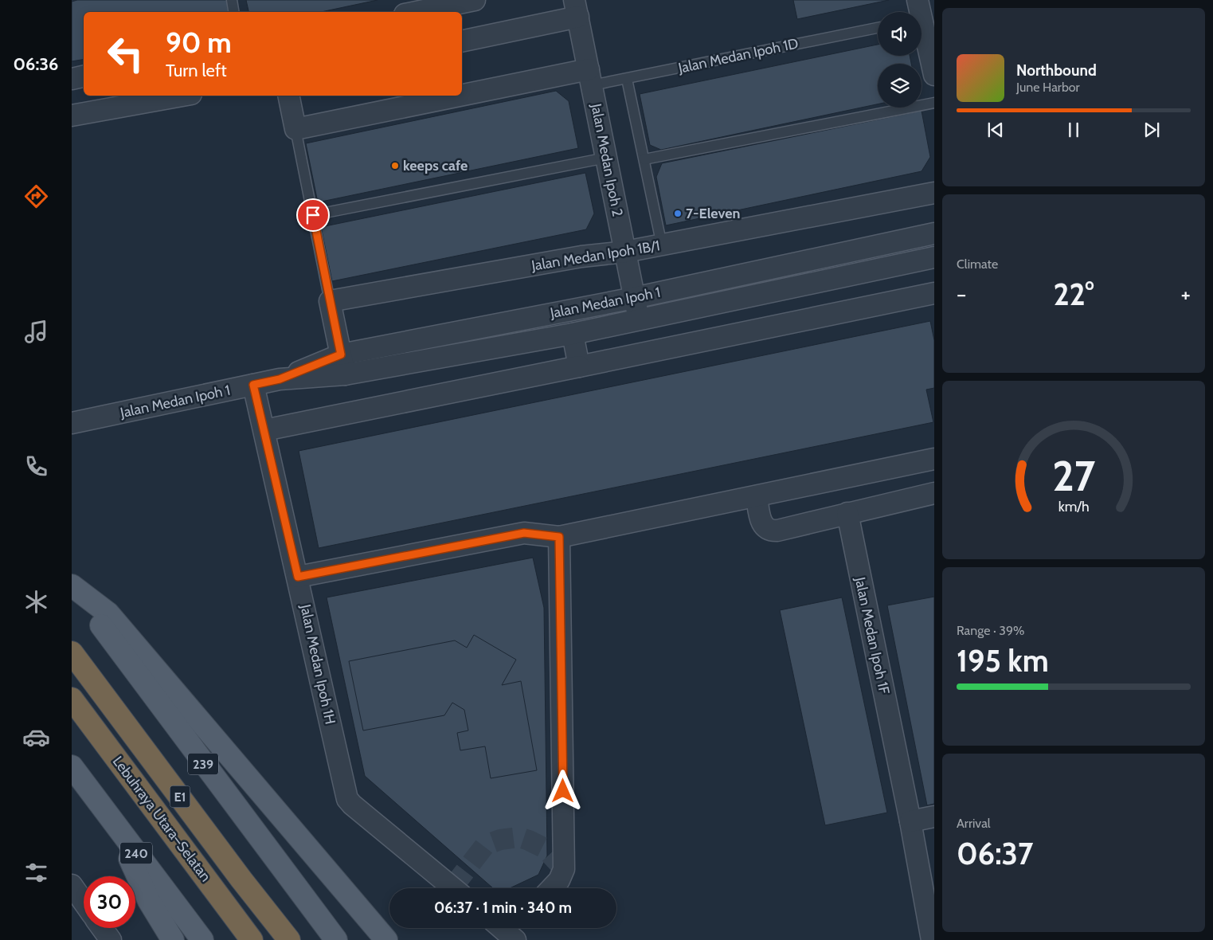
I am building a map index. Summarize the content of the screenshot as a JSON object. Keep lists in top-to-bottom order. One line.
{"streets":{"highway":["E1","Lebuhraya Utara–Selatan"],"main road":["239","240"],"street":["Jalan Medan Ipoh 2","Jalan Medan Ipoh 1B/1","Jalan Medan Ipoh 1","Jalan Medan Ipoh 1F","Jalan Medan Ipoh 1H"],"lane":["Jalan Medan Ipoh 1D"]},"crossings":[["Jalan Medan Ipoh 1D","Jalan Medan Ipoh 2"],["Jalan Medan Ipoh 2","Jalan Medan Ipoh 1B/1"],["Jalan Medan Ipoh 2","Jalan Medan Ipoh 1"],["Jalan Medan Ipoh 1","Jalan Medan Ipoh 1H"]],"places":["keeps cafe","7-Eleven"],"page":{"tabs":"06:36","turn":["90 m","Turn left"],"song":["Northbound","June Harbor"],"tile":["Climate",["Range · 39%","195 km"],["Arrival","06:37"]],"heat":["−","22°","+"],"limit":"30","trip":"06:37 · 1 min · 340 m","gauge":["27","km/h"]}}
